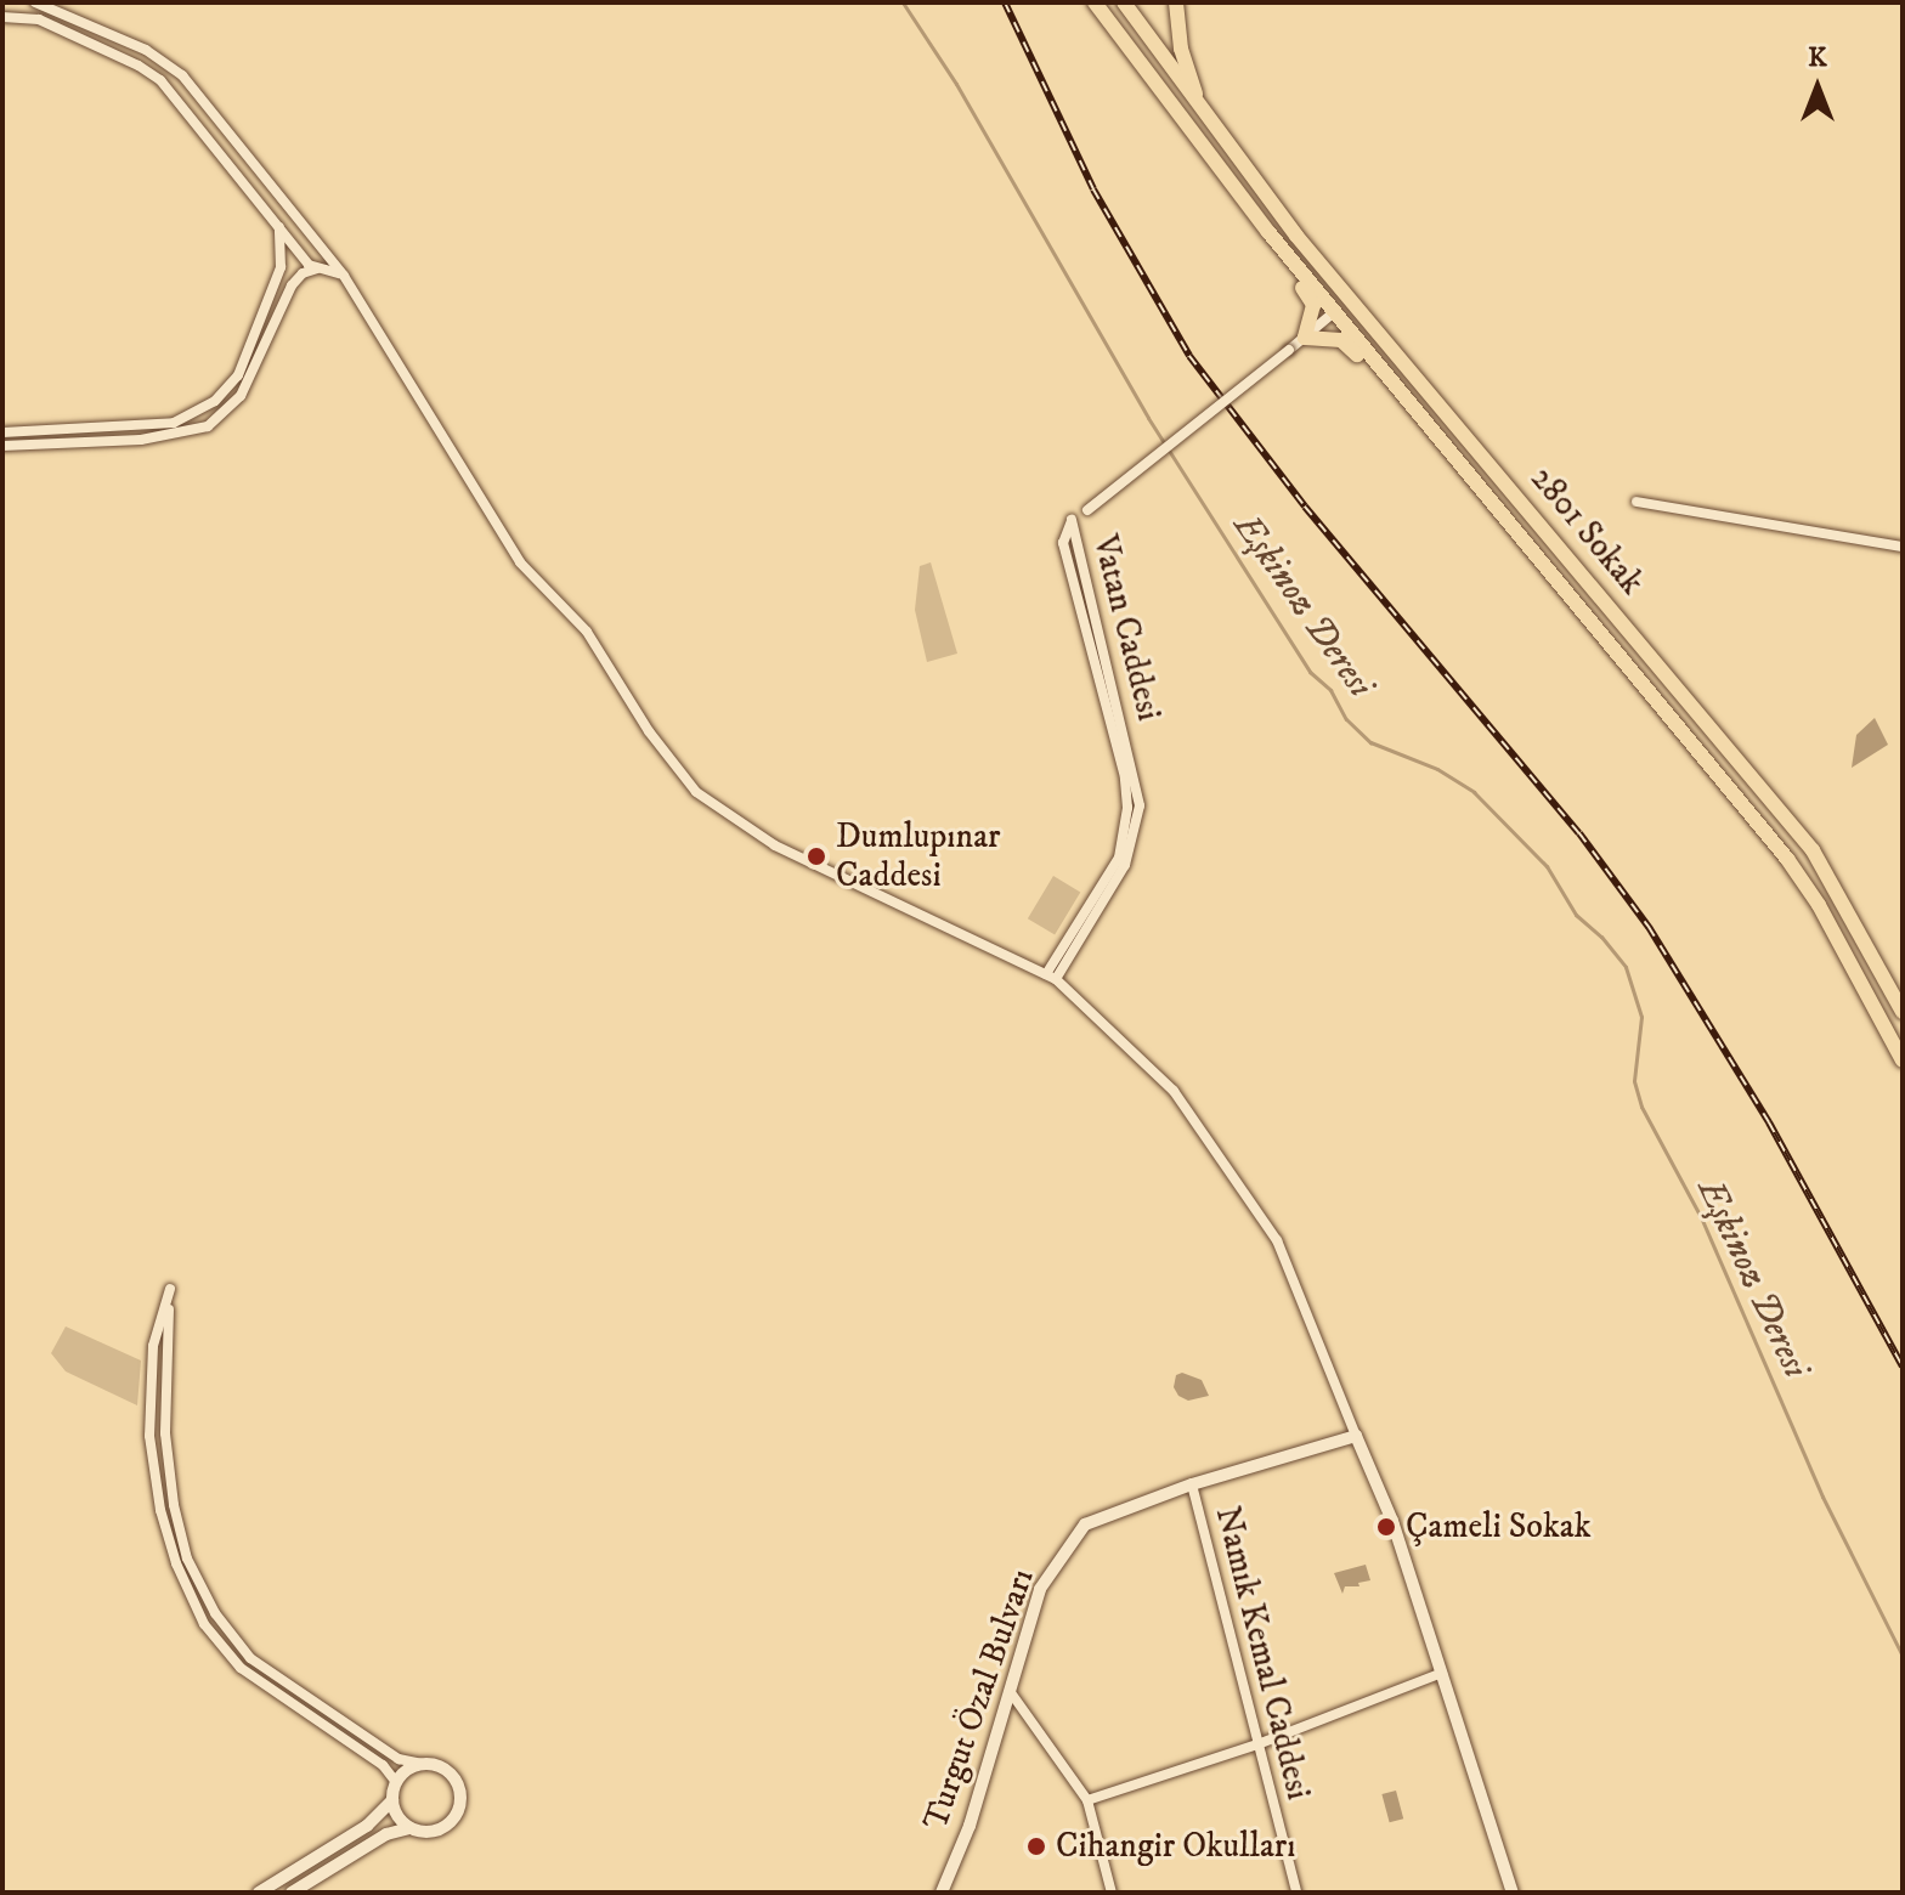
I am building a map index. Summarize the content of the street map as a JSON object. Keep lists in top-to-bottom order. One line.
{"streets":{"main road":["2801 Sokak"],"street":["Vatan Caddesi","Namık Kemal Caddesi","Turgut Özal Bulvarı"]},"crossings":[["Namık Kemal Caddesi","Turgut Özal Bulvarı"]],"water":["Eşkinoz Deresi"],"places":["Dumlupınar Caddesi","Çameli Sokak","Cihangir Okulları"],"north":"top"}
